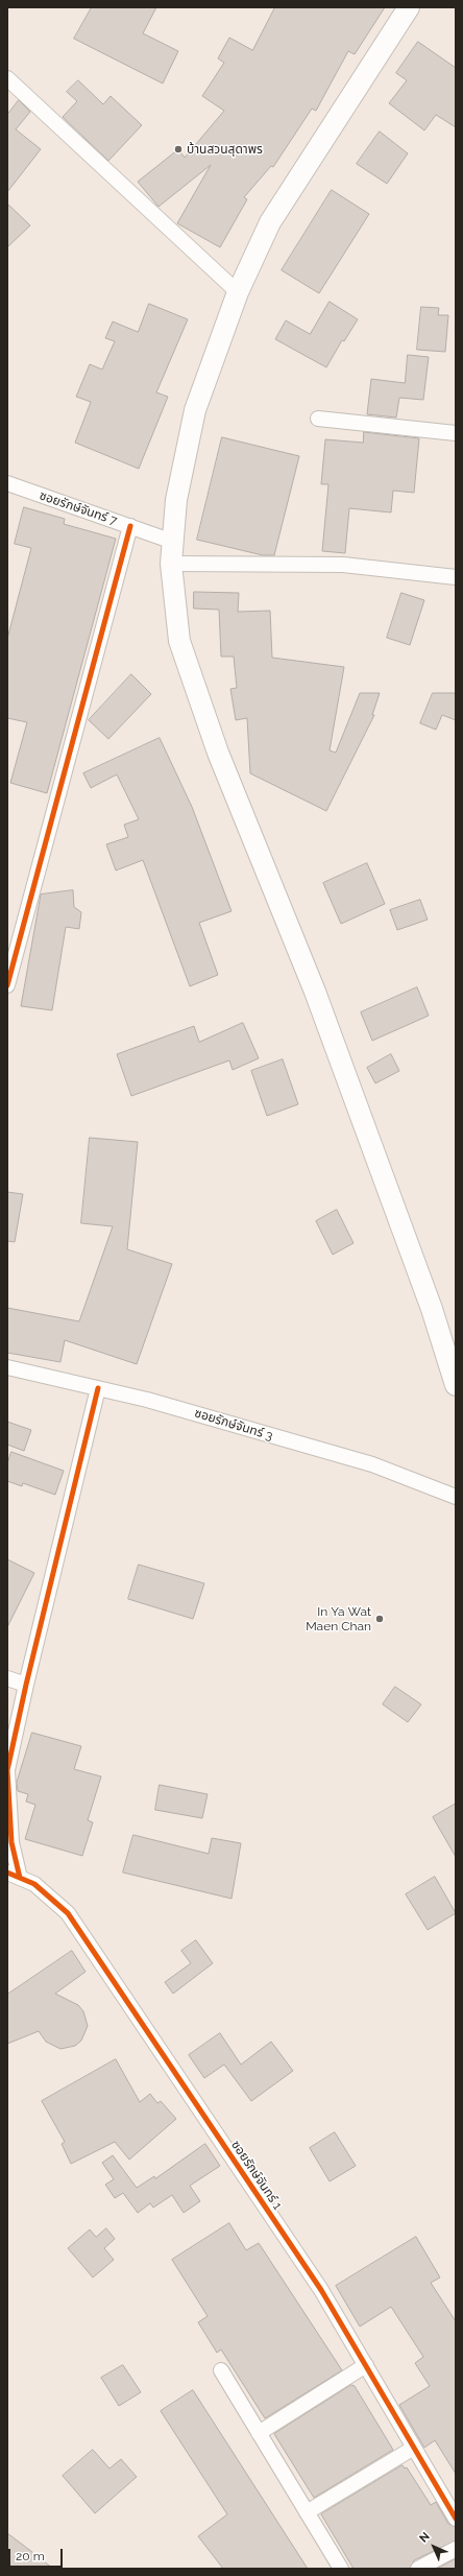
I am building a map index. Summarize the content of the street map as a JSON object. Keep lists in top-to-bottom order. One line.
{"streets":{"street":["ซอยรักษ์จันทร์ 7","ซอยรักษ์จันทร์ 3","ซอยรักษ์จันทร์ 1"]},"places":["บ้านสวนสุดาพร","In Ya Wat Maen Chan"],"scale_bar":"20 m","north":"top left"}
